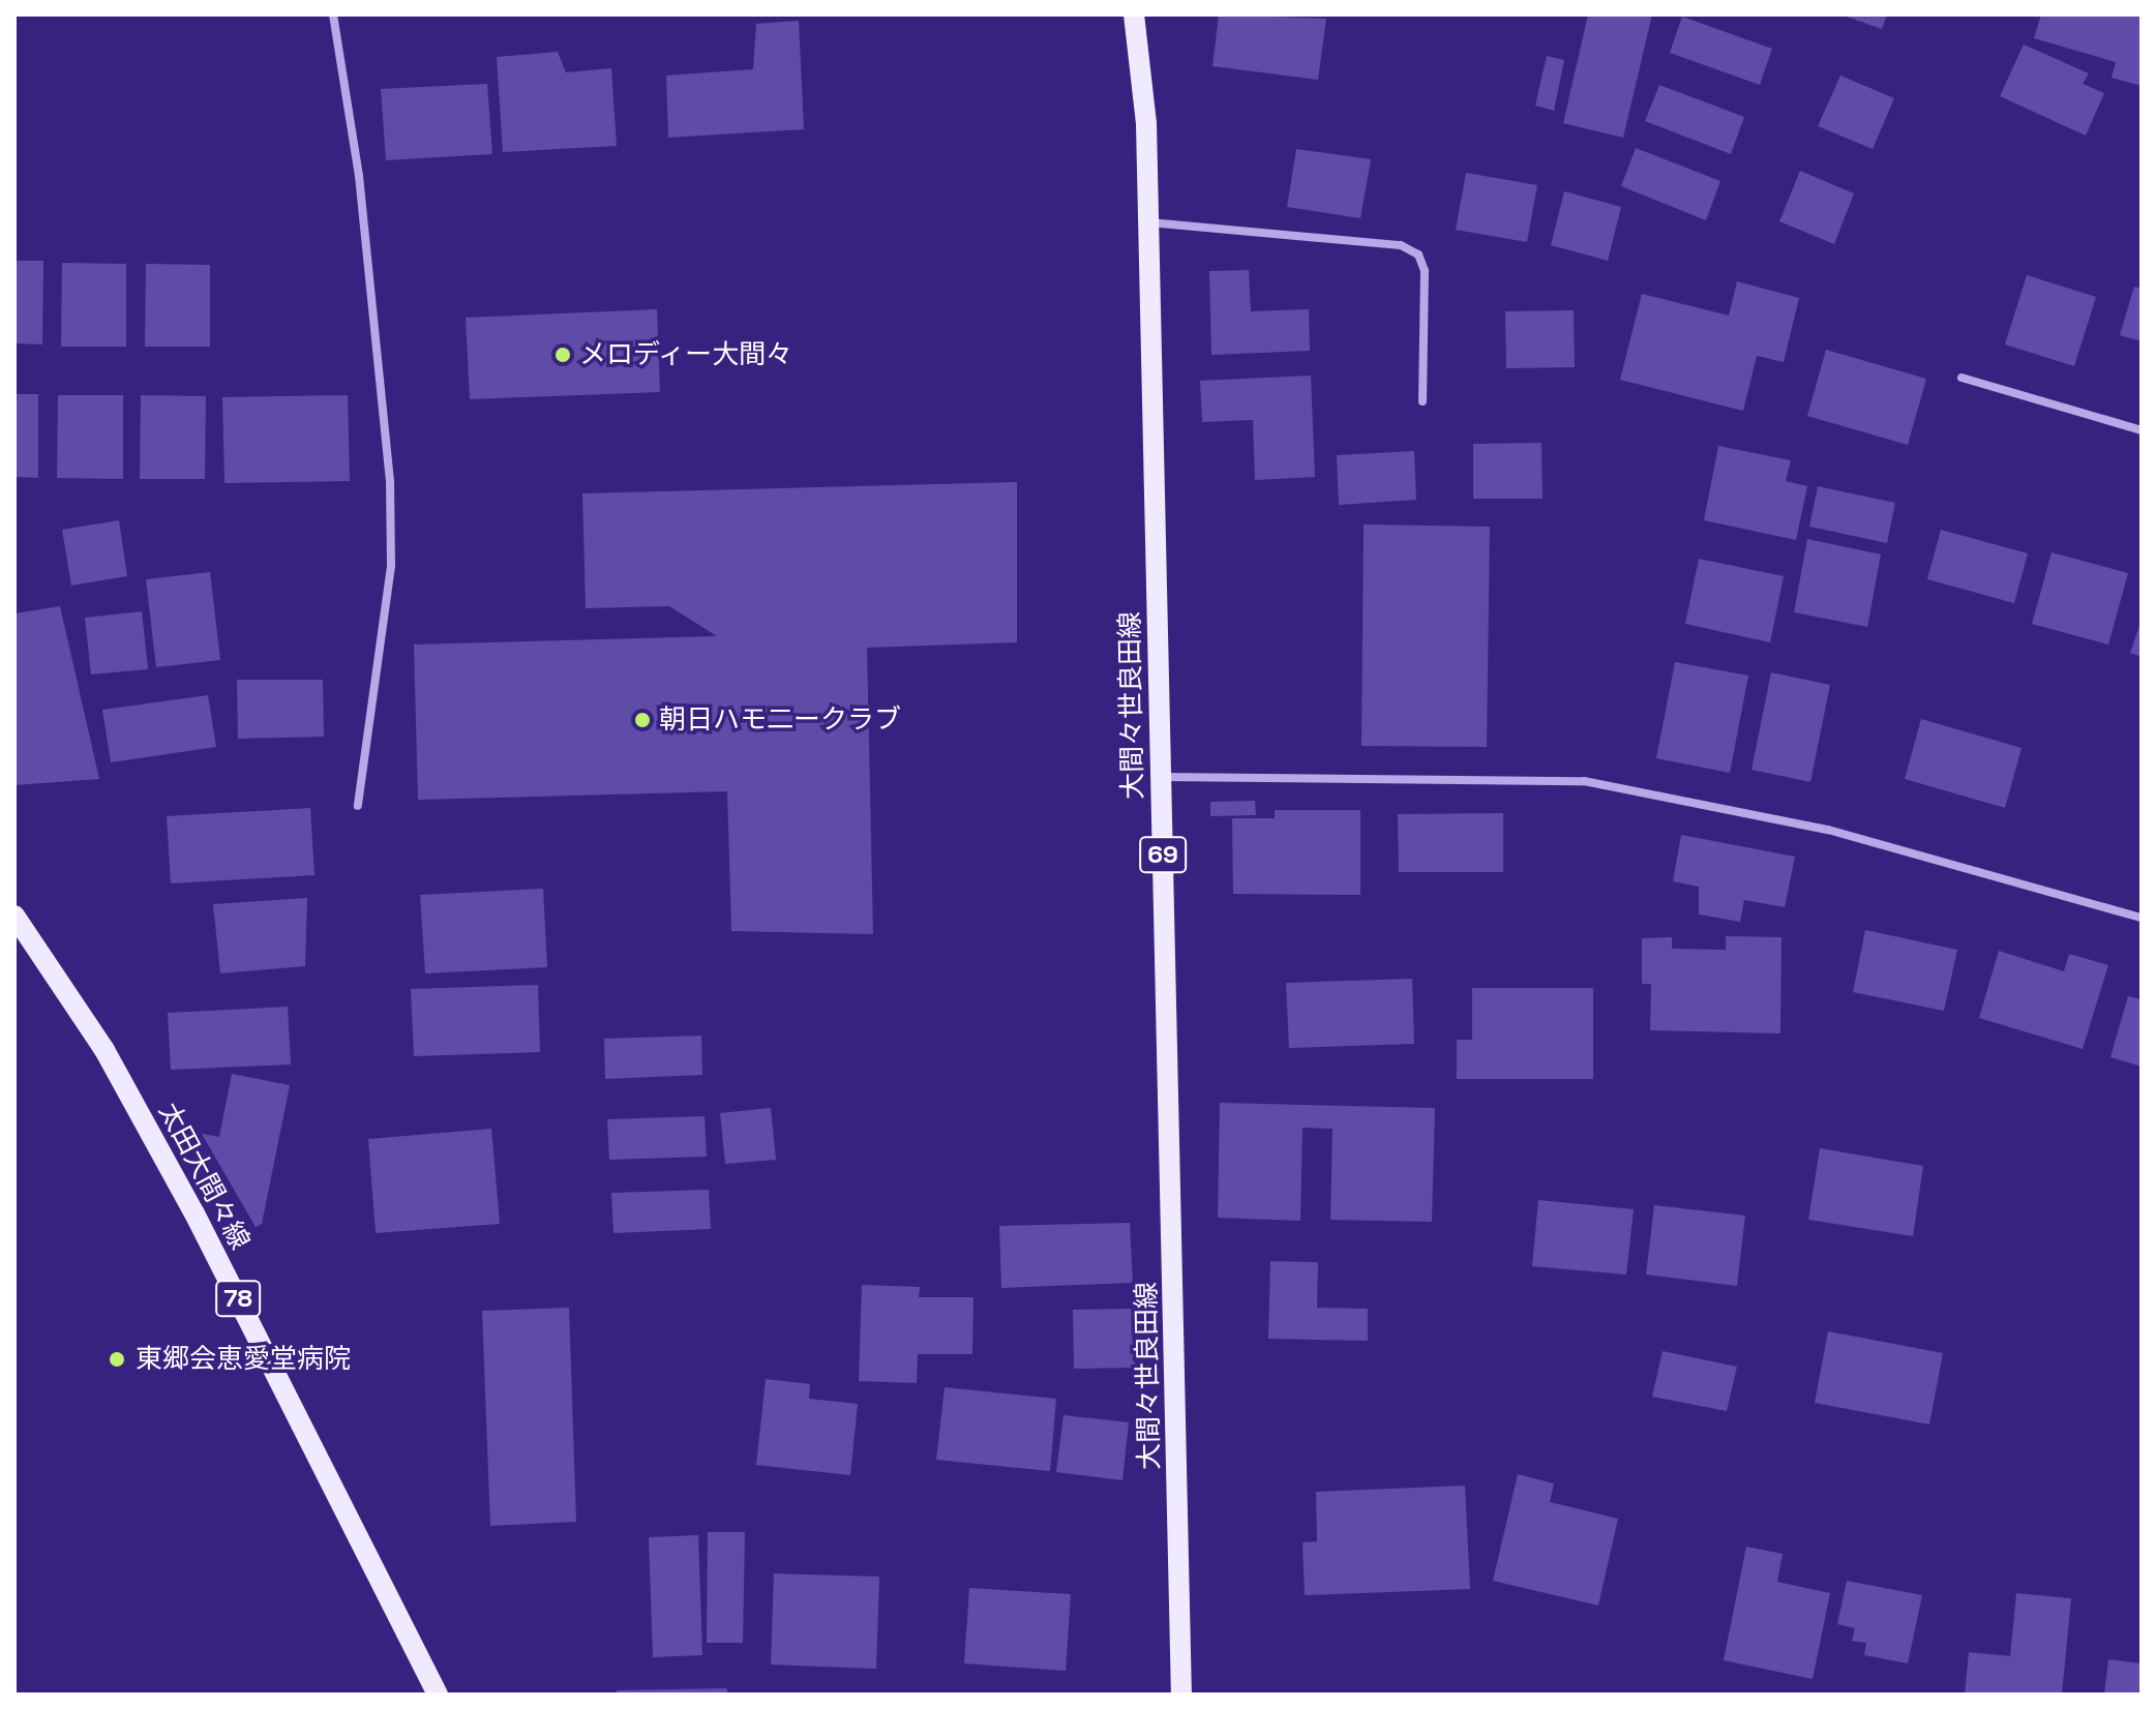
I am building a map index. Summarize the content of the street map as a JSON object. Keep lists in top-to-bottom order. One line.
{"streets":{"main road":["大間々世良田線","69","太田大間々線","78"]},"places":["メロディー大間々","朝日ハモ二ークラブ","東郷会恵愛堂病院"]}
